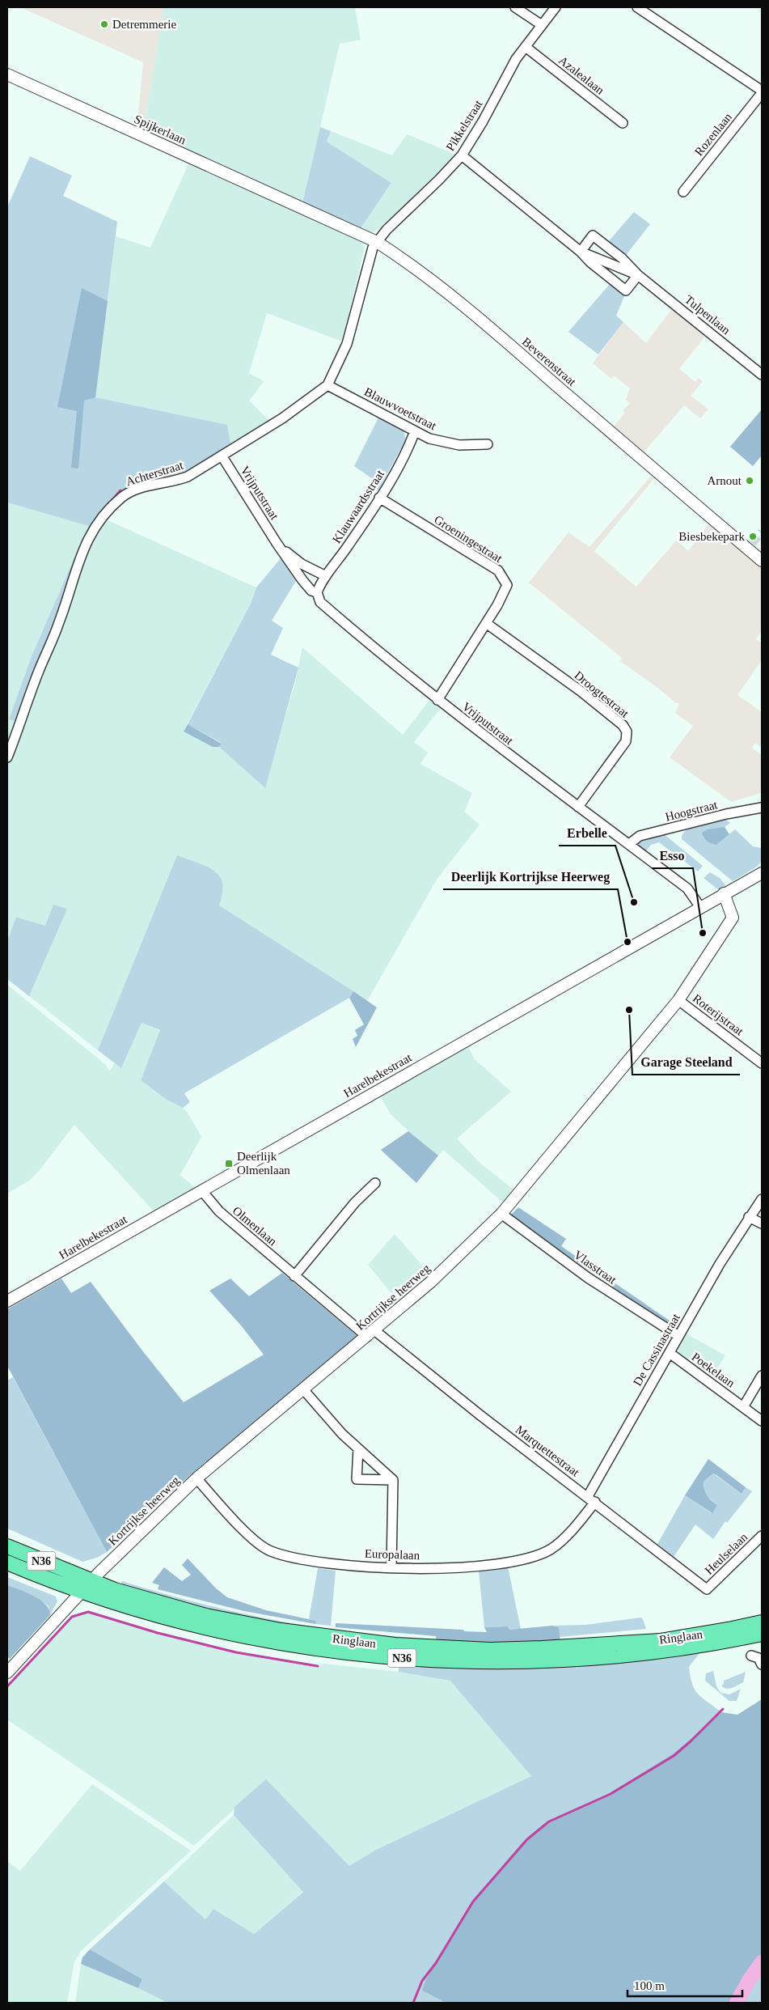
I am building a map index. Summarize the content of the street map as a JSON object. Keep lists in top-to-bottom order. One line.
{"streets":{"main road":["N36","Ringlaan"],"street":["Azalealaan","Pikkelstraat","Spijkerlaan","Rozenlaan","Tulpenlaan","Beverenstraat","Blauwvoetstraat","Achterstraat","Vrijputstraat","Klauwaardsstraat","Groeningestraat","Droogtestraat","Hoogstraat","Roterijstraat","Harelbekestraat","Olmenlaan","Vlasstraat","Kortrijkse heerweg","De Cassinastraat","Poekelaan","Marquettestraat","Heulselaan","Europalaan"]},"crossings":[["Azalealaan","Pikkelstraat"],["Pikkelstraat","Tulpenlaan"],["Pikkelstraat","Beverenstraat"],["Pikkelstraat","Achterstraat"],["Spijkerlaan","Beverenstraat"],["Beverenstraat","Achterstraat"],["Blauwvoetstraat","Achterstraat"],["Blauwvoetstraat","Klauwaardsstraat"],["Achterstraat","Vrijputstraat"],["Vrijputstraat","Klauwaardsstraat"],["Vrijputstraat","Groeningestraat"],["Vrijputstraat","Droogtestraat"],["Vrijputstraat","Hoogstraat"],["Vrijputstraat","Harelbekestraat"],["Klauwaardsstraat","Groeningestraat"],["Groeningestraat","Droogtestraat"],["Roterijstraat","Kortrijkse heerweg"],["Harelbekestraat","Olmenlaan"],["Harelbekestraat","Kortrijkse heerweg"],["Olmenlaan","Kortrijkse heerweg"],["Olmenlaan","Marquettestraat"],["Vlasstraat","Kortrijkse heerweg"],["Vlasstraat","De Cassinastraat"],["Kortrijkse heerweg","Marquettestraat"],["Kortrijkse heerweg","Europalaan"],["Kortrijkse heerweg","Ringlaan"],["De Cassinastraat","Poekelaan"],["De Cassinastraat","Marquettestraat"],["De Cassinastraat","Europalaan"],["Marquettestraat","Heulselaan"],["Marquettestraat","Europalaan"]],"places":{"other":["Detremmerie","Arnout","Biesbekepark","Erbelle","Esso","Deerlijk Kortrijkse Heerweg","Garage Steeland"],"transit":["Deerlijk Olmenlaan"]},"scale_bar":"100 m"}
